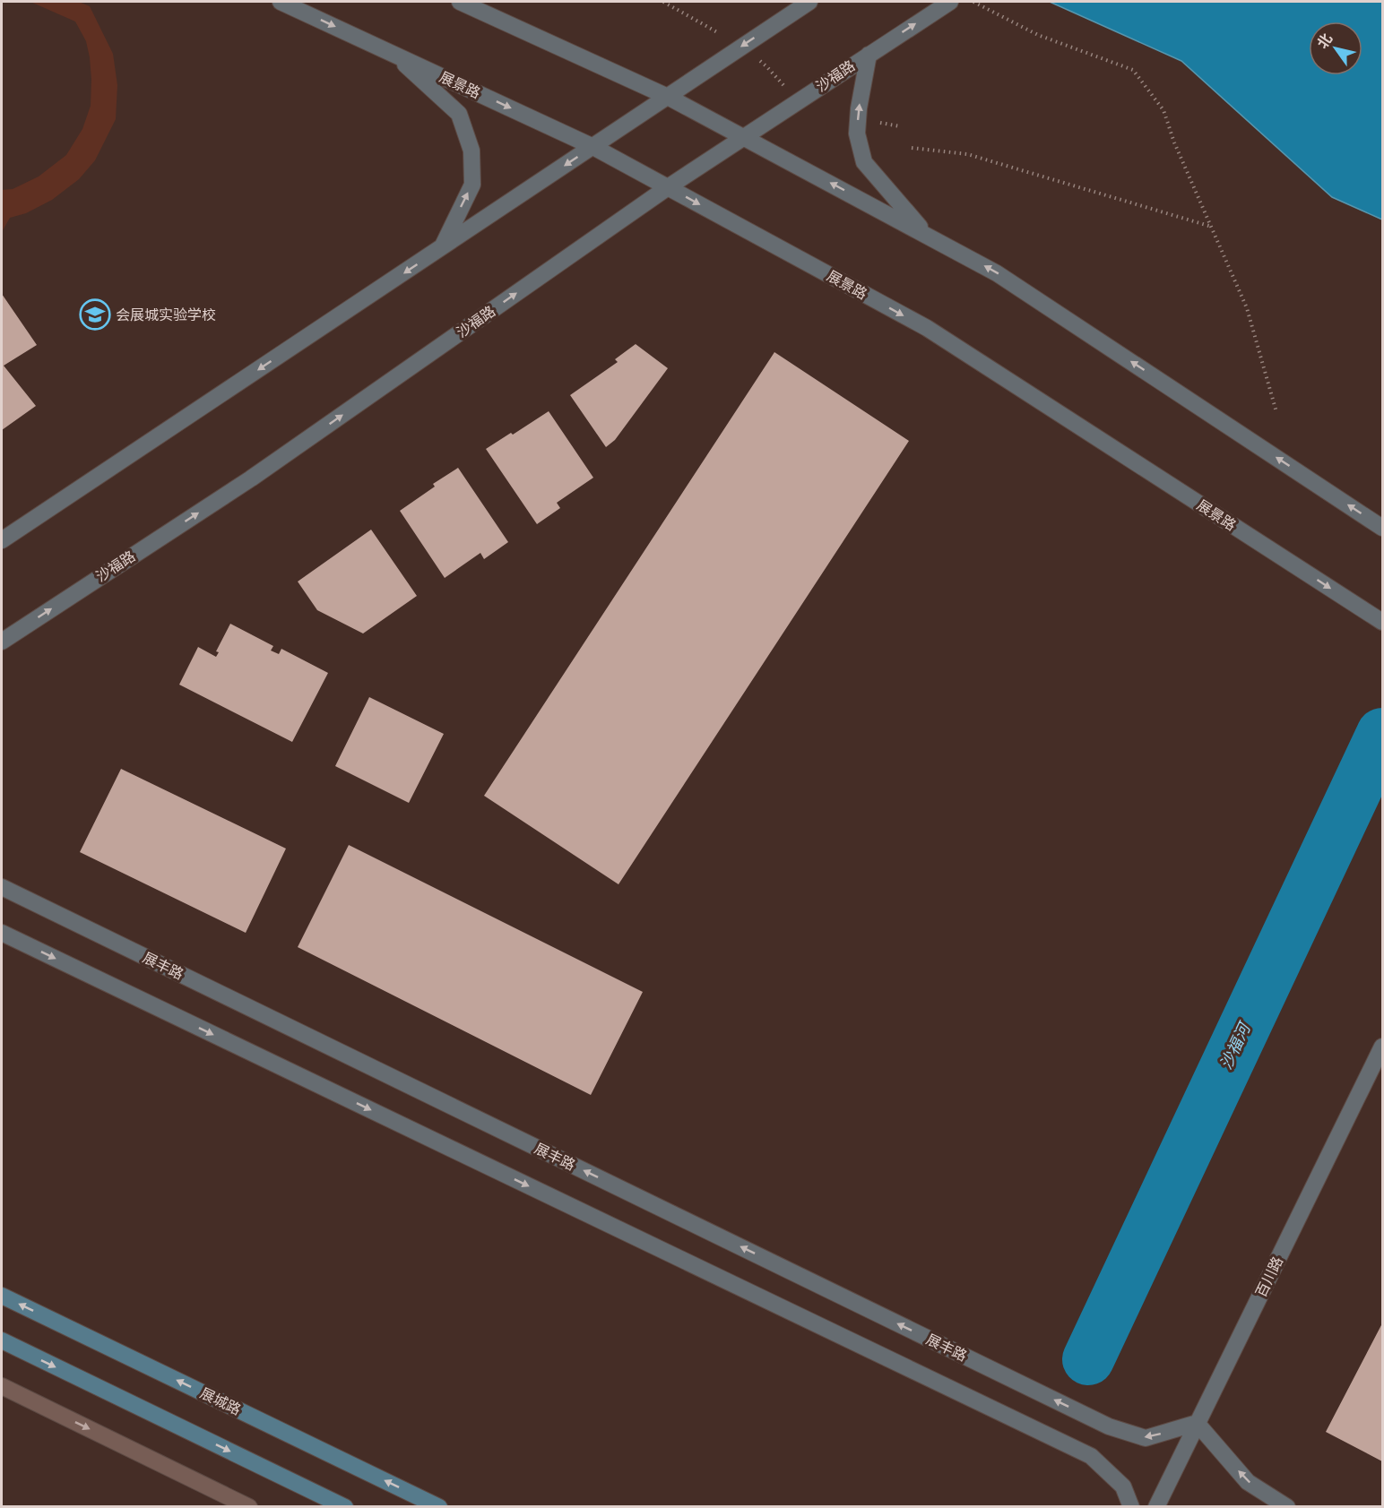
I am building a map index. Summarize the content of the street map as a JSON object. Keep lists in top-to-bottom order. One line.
{"streets":{"main road":["展城路"],"street":["沙福路","展景路","展丰路","百川路"]},"crossings":[["沙福路","展景路"],["展丰路","百川路"]],"water":["沙福河"],"places":{"school or university":["会展城实验学校"]},"north":"top left"}
